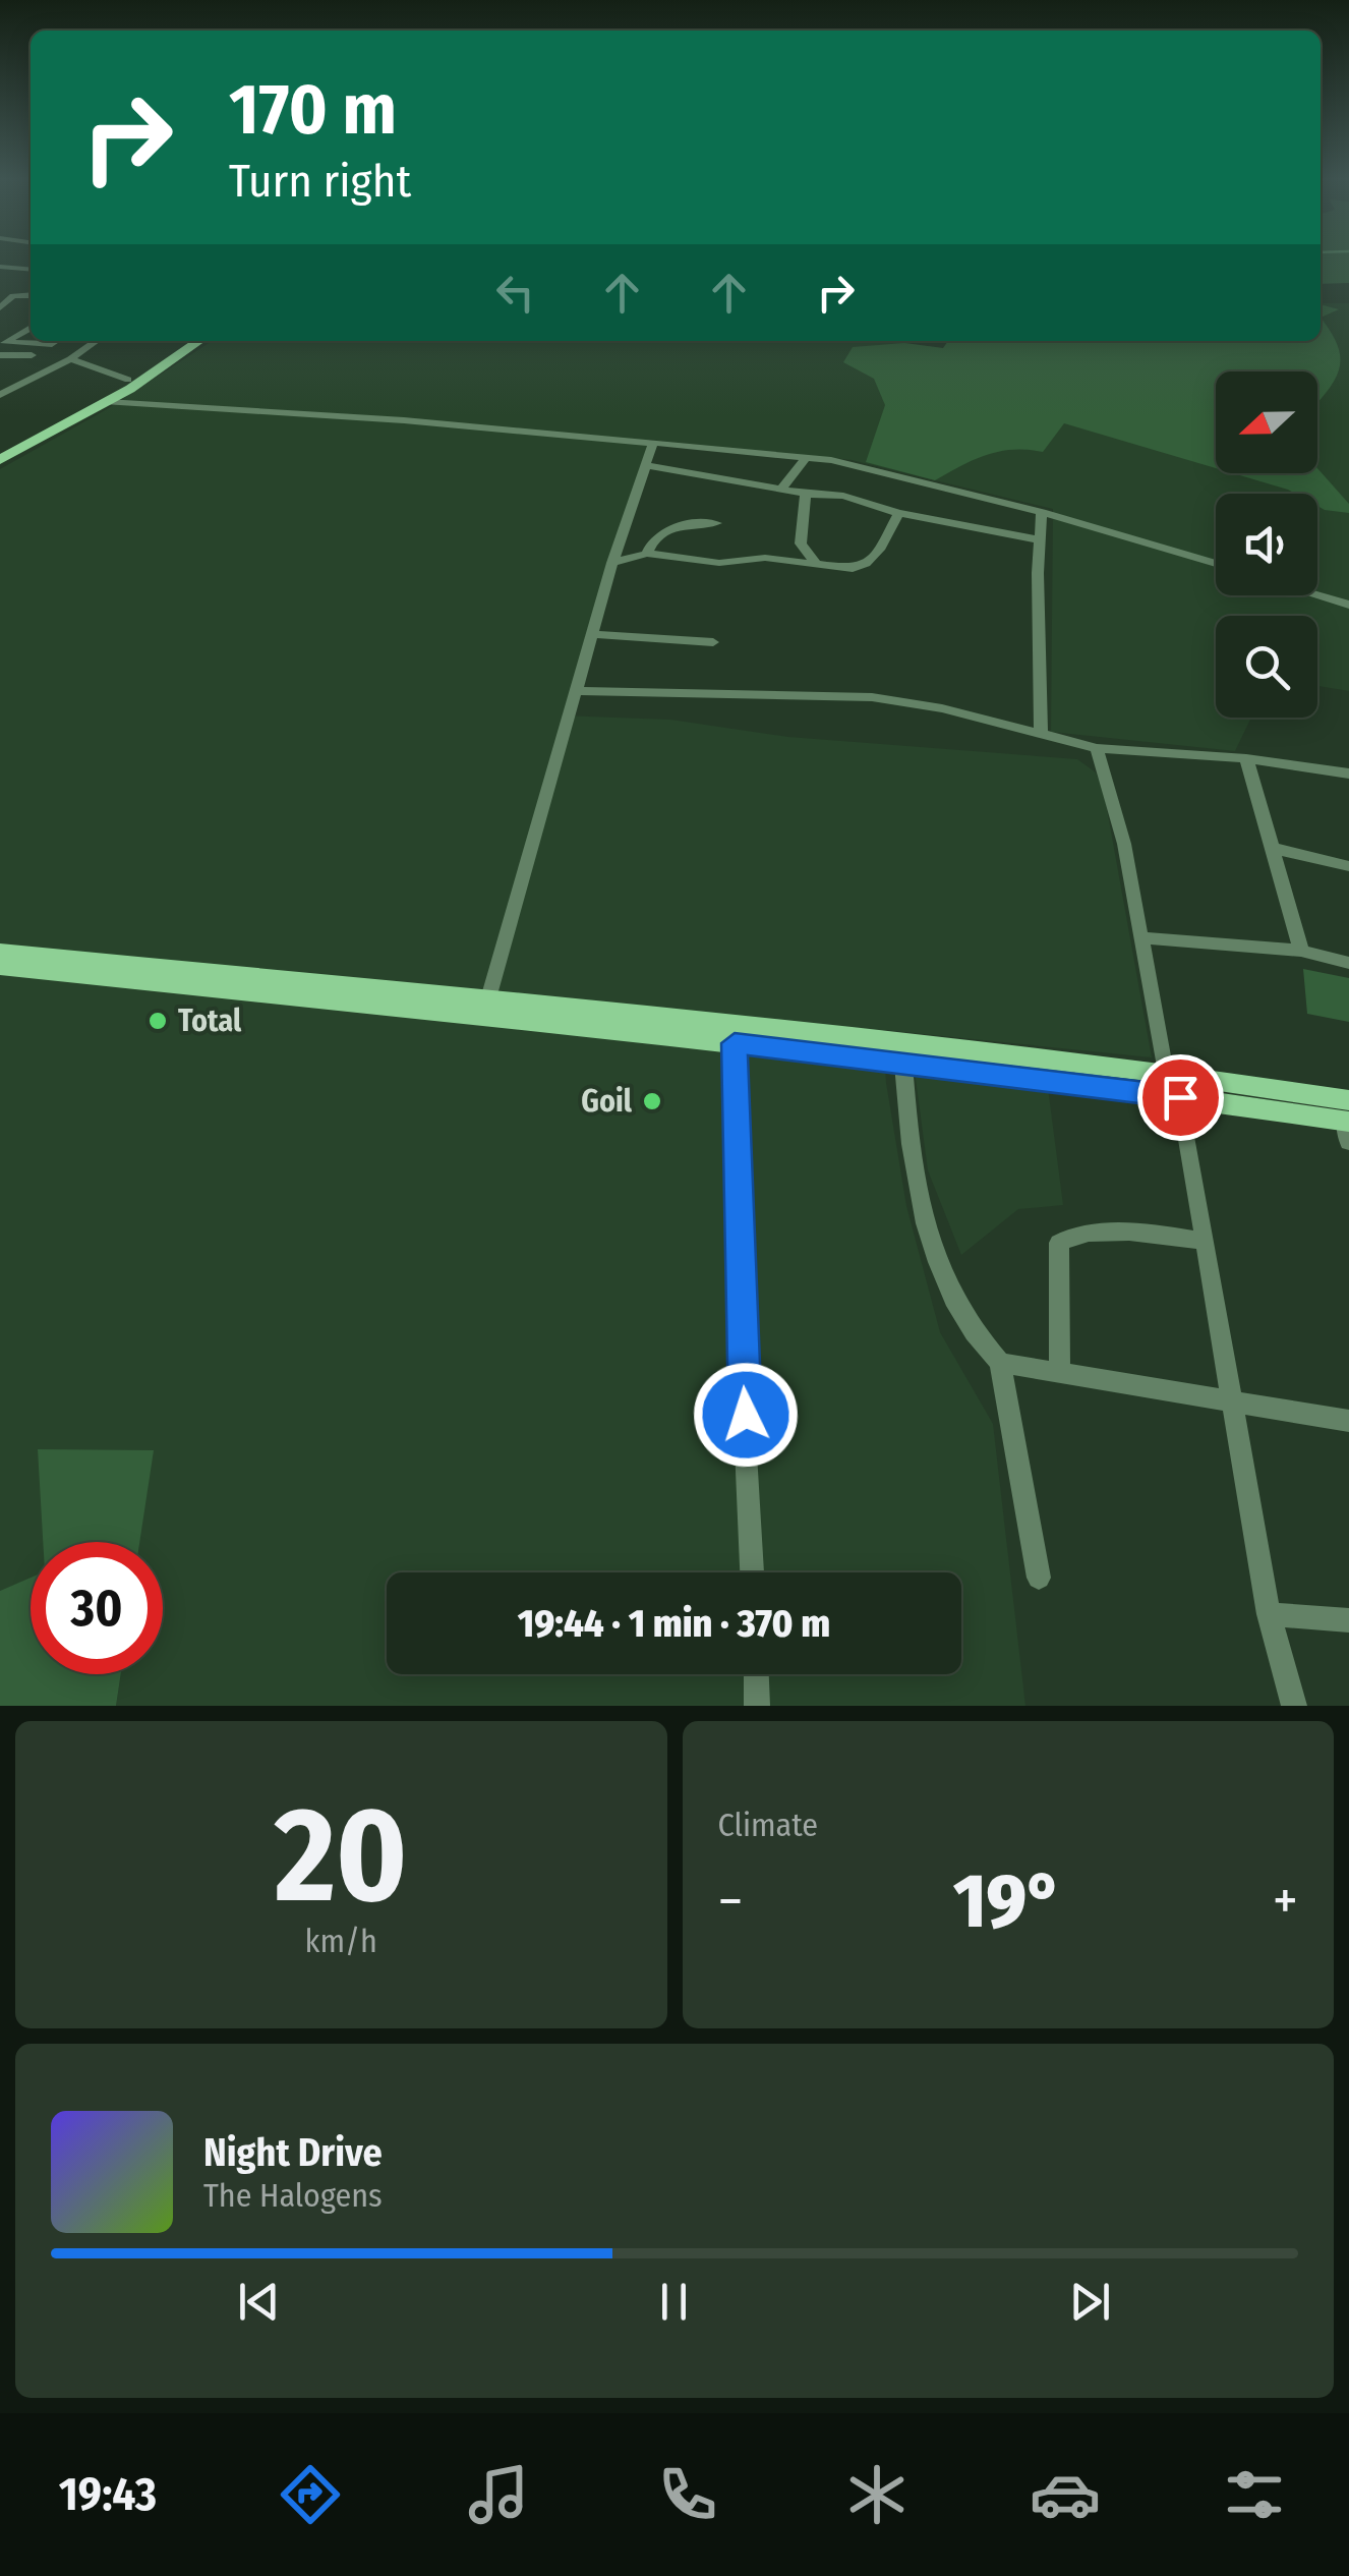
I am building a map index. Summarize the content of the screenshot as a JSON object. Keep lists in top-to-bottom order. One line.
{"places":["Total","Goil"],"north":"left","page":{"turn":["170 m","Turn right"],"limit":"30","trip":"19:44 · 1 min · 370 m","tile":[["20","km/h"],"Climate"],"heat":["−","19°","+"],"song":["Night Drive","The Halogens"],"tabs":"19:43"}}
